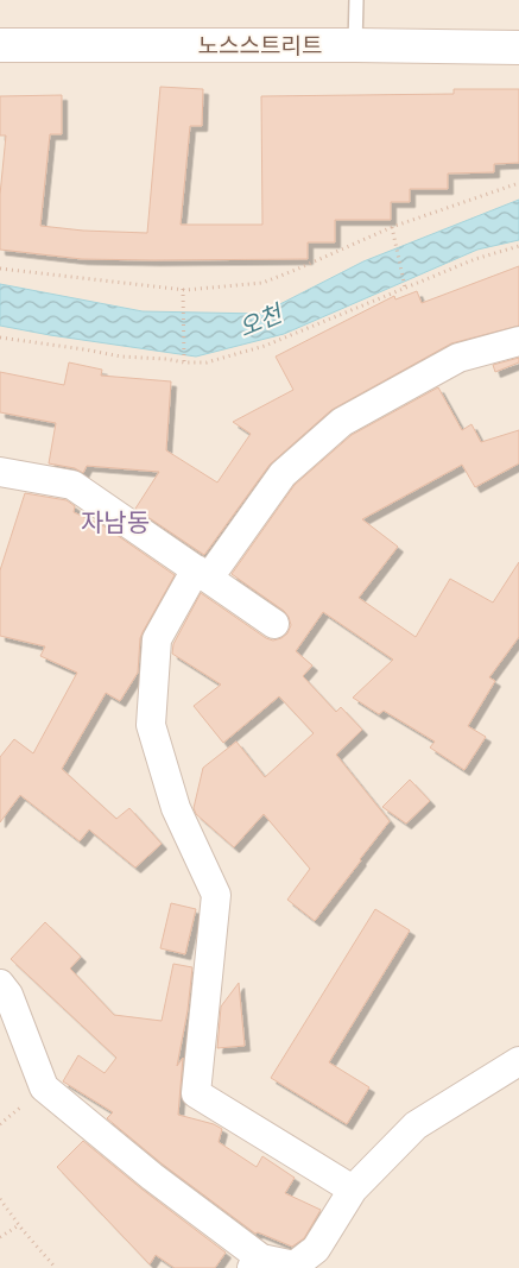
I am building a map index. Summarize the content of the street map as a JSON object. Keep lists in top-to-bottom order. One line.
{"streets":{"main road":["노스스트리트"]},"districts":["자남동"],"water":["오천"]}
